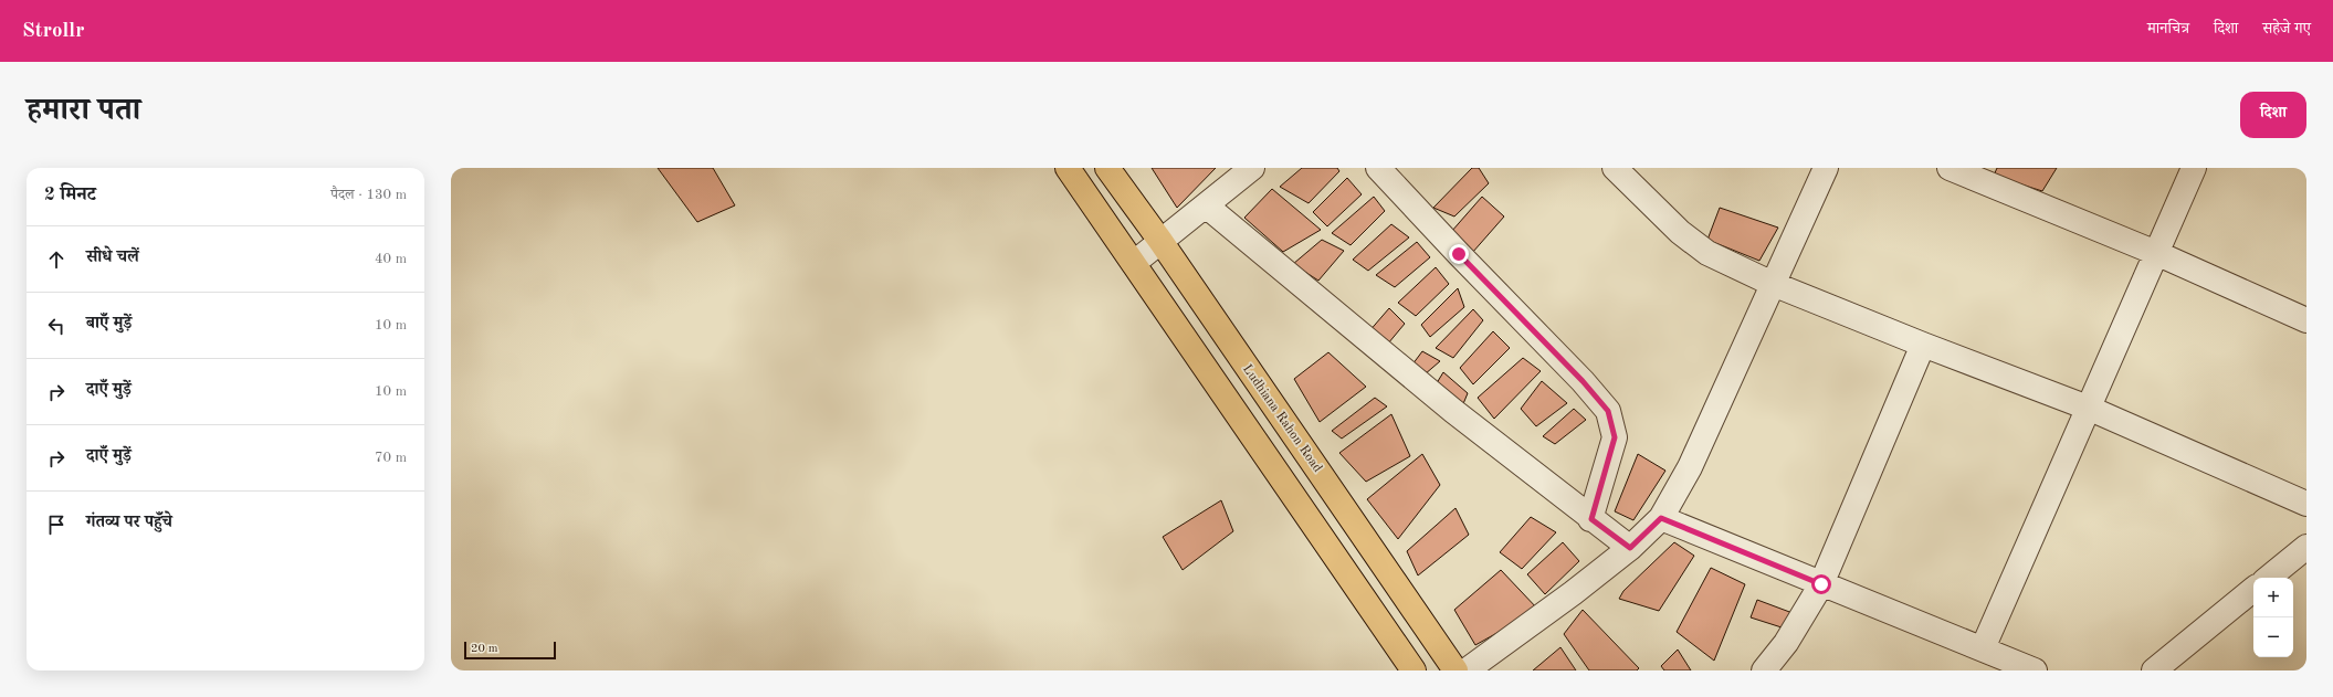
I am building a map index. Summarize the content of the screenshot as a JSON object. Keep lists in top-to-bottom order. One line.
{"streets":{"main road":["Ludhiana Rahon Road"]},"scale_bar":"20 m","page":{"header":"Strollr","nav":["मानचित्र","दिशा","सहेजे गए"],"title":"हमारा पता","buttons":"दिशा","heading":["2 मिनट","पैदल · 130 m"],"list":[["सीधे चलें","40 m"],["बाएँ मुड़ें","10 m"],["दाएँ मुड़ें","10 m"],["दाएँ मुड़ें","70 m"],"गंतव्य पर पहुँचे"],"map_buttons":["+","−"],"scale":"20 m"}}
